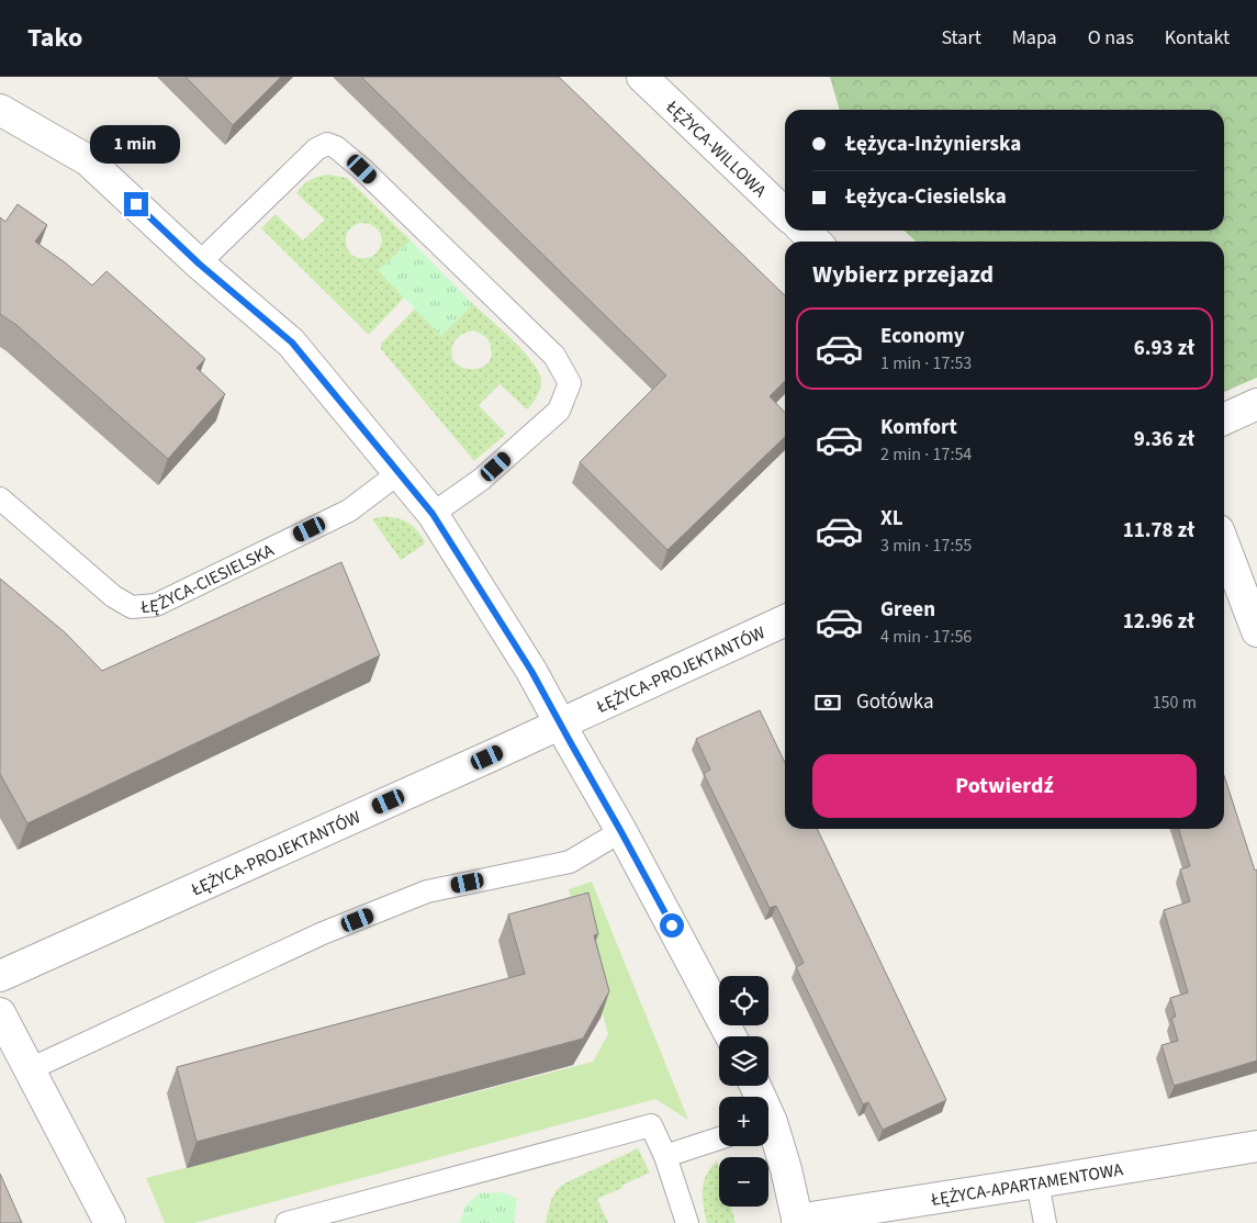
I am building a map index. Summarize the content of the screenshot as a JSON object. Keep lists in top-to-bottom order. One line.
{"streets":{"street":["ŁĘŻYCA-WILLOWA","ŁĘŻYCA-PROJEKTANTÓW","ŁĘŻYCA-APARTAMENTOWA"],"lane":["ŁĘŻYCA-CIESIELSKA"]},"page":{"header":"Tako","nav":["Start","Mapa","O nas","Kontakt"],"banner":["Łężyca-Inżynierska","Łężyca-Ciesielska"],"bubble":"1 min","heading":"Wybierz przejazd","list":[{"name":"Economy","note":"1 min · 17:53","value":"6.93 zł"},{"name":"Komfort","note":"2 min · 17:54","value":"9.36 zł"},{"name":"XL","note":"3 min · 17:55","value":"11.78 zł"},{"name":"Green","note":"4 min · 17:56","value":"12.96 zł"}],"pay":["Gotówka","150 m"],"buttons":"Potwierdź","map_buttons":["+","−"]}}
